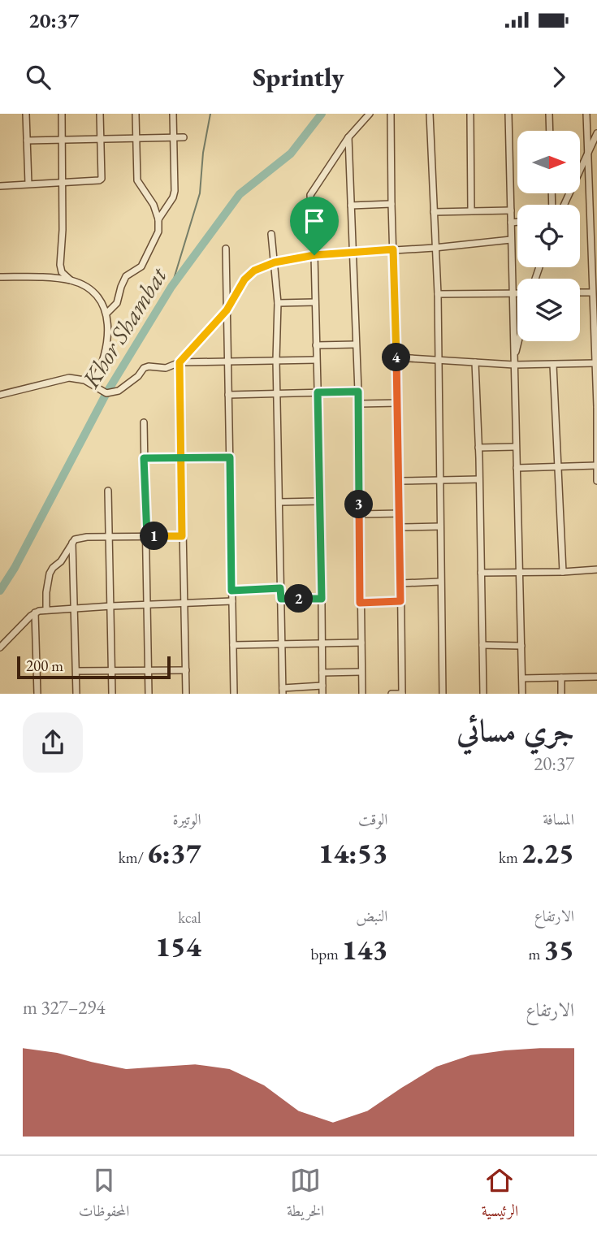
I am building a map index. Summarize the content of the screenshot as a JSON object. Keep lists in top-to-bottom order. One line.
{"water":["Khor Shambat"],"scale_bar":"200 m","north":"right","page":{"status":"20:37","header":"Sprintly","pins":["4","3","1","2"],"scale":"200 m","heading":["جري مسائي","20:37"],"stats":[["المسافة","2.25 km"],["الوقت","14:53"],["الوتيرة","6:37 /km"],["الارتفاع","35 m"],["النبض","143 bpm"],["kcal","154"]],"chart":["الارتفاع","294–327 m"],"tabs":["الرئيسية","الخريطة","المحفوظات"]}}
